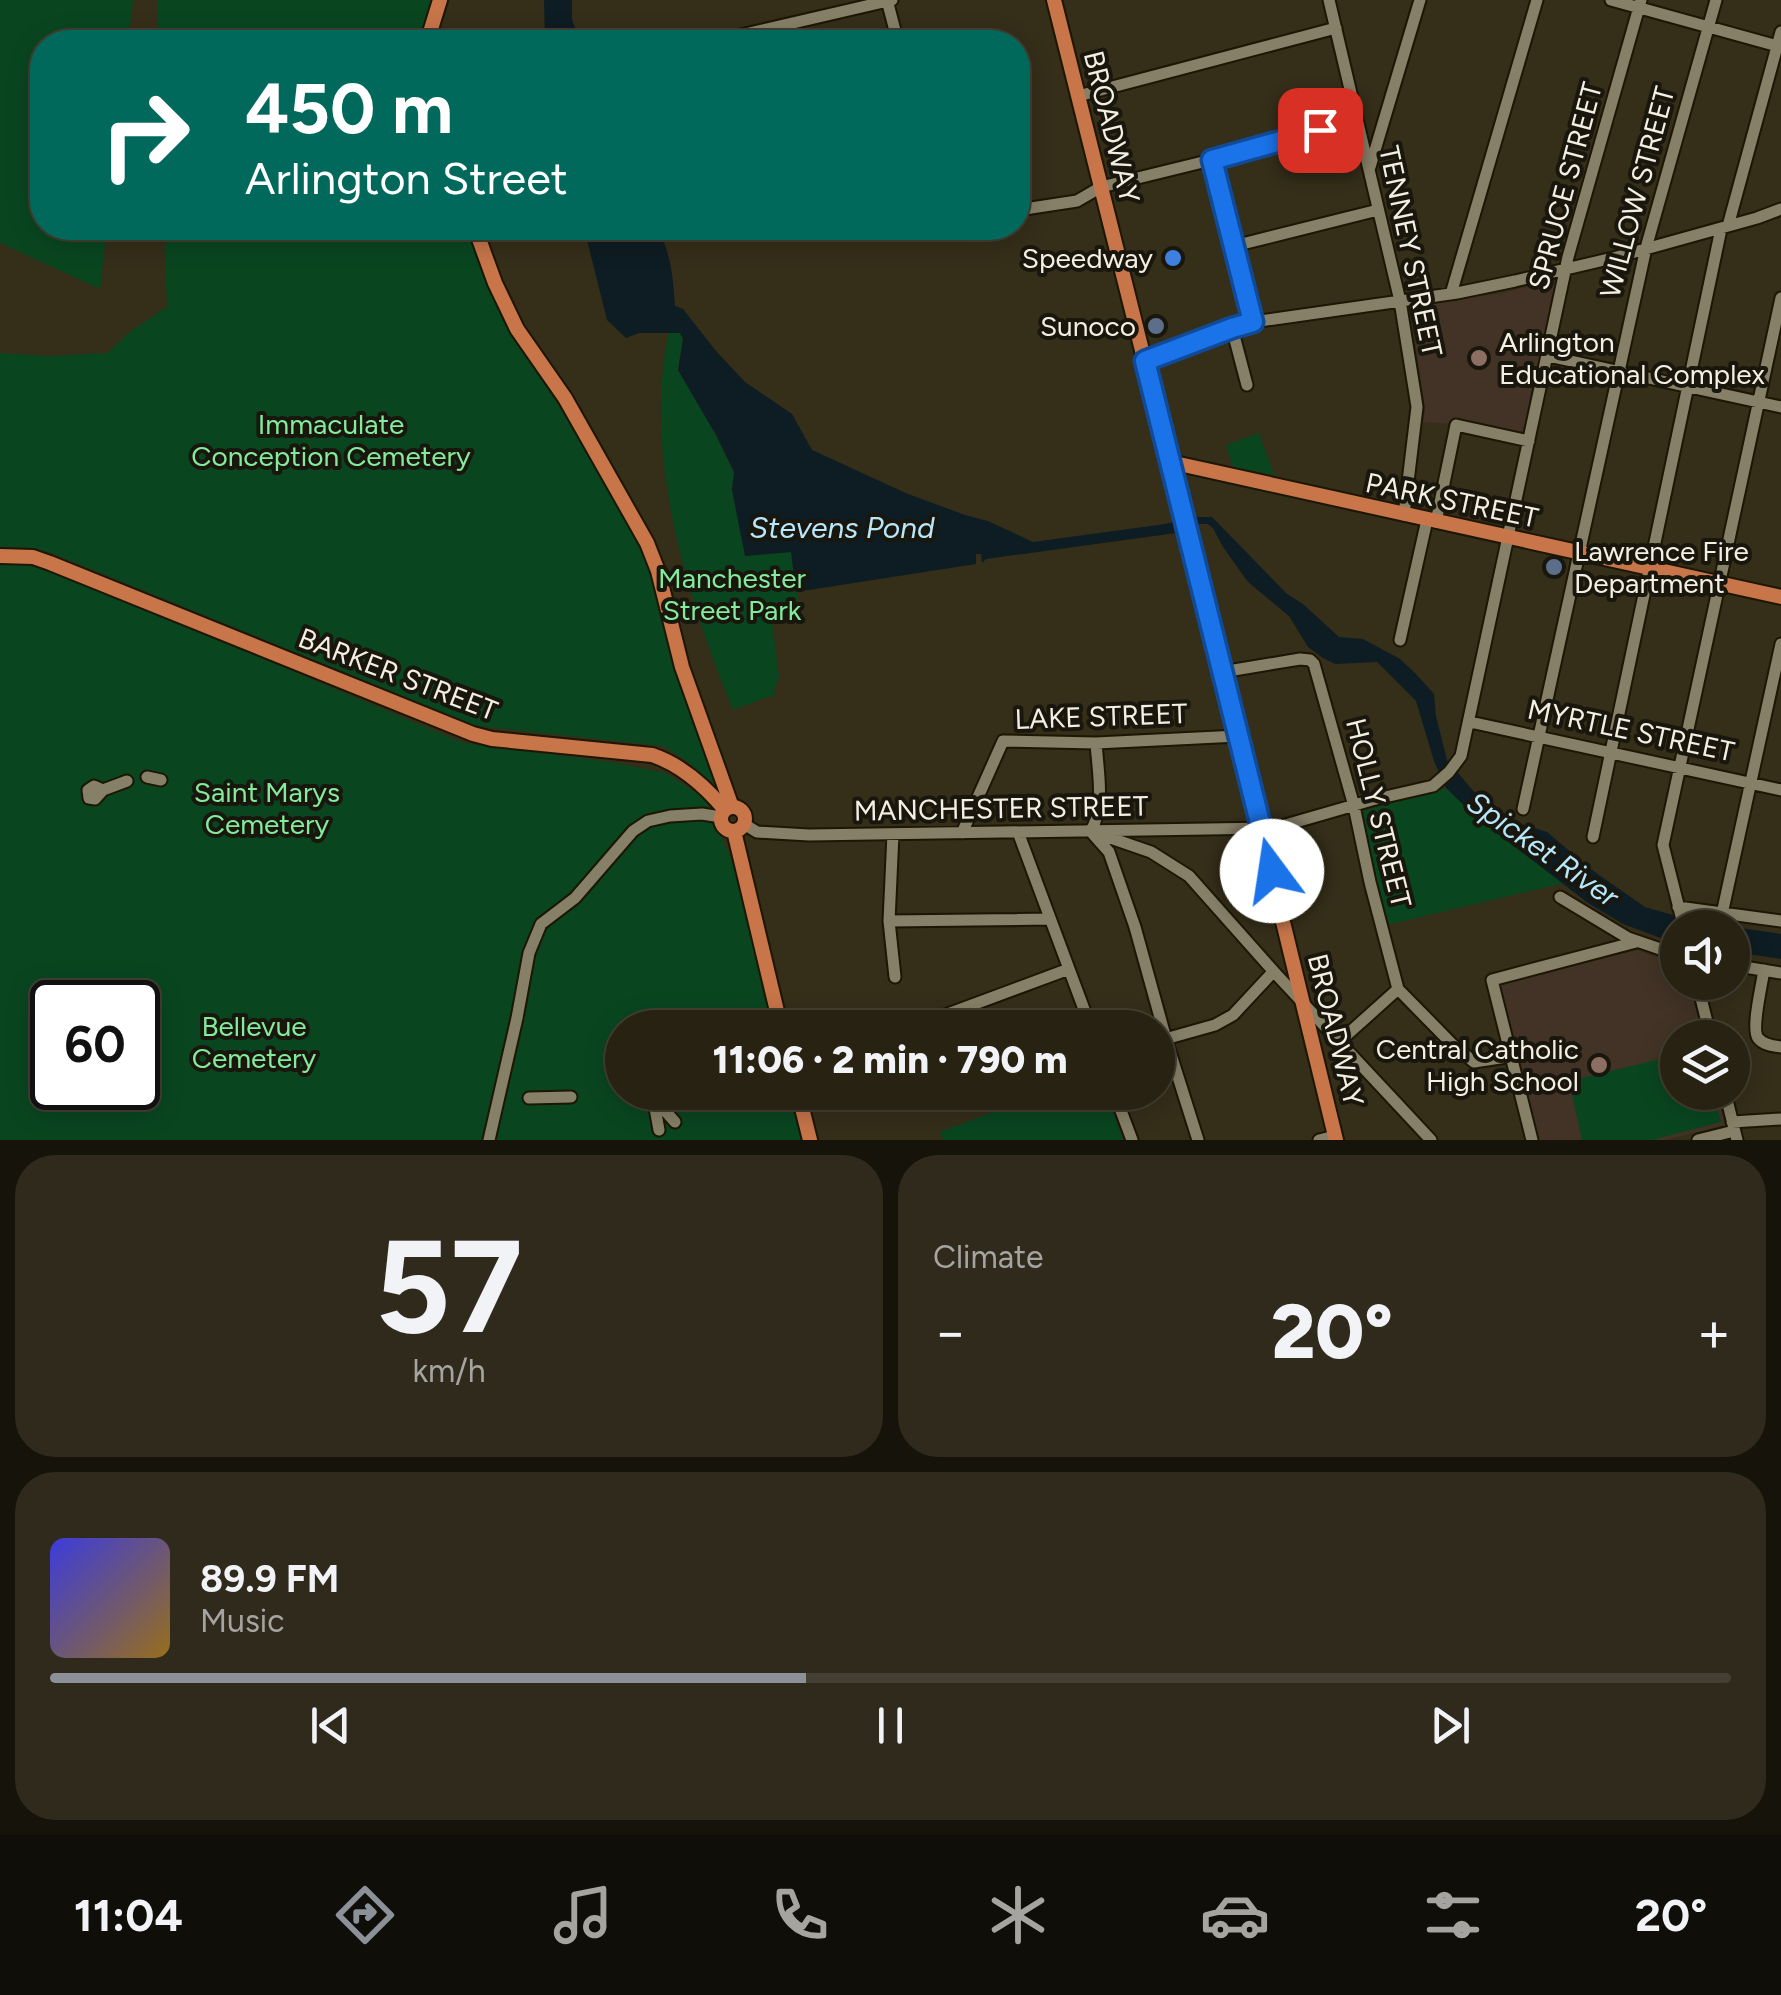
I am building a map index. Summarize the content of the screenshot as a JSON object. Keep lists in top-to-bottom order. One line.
{"streets":{"main road":["BROADWAY","PARK STREET","BARKER STREET"],"street":["SPRUCE STREET","WILLOW STREET","TENNEY STREET","LAKE STREET","MYRTLE STREET","MANCHESTER STREET","HOLLY STREET"]},"crossings":[["BROADWAY","PARK STREET"],["BROADWAY","LAKE STREET"],["BROADWAY","MANCHESTER STREET"],["BROADWAY","HOLLY STREET"],["SPRUCE STREET","PARK STREET"],["SPRUCE STREET","MYRTLE STREET"],["SPRUCE STREET","MANCHESTER STREET"],["WILLOW STREET","PARK STREET"],["WILLOW STREET","MYRTLE STREET"],["TENNEY STREET","PARK STREET"],["LAKE STREET","MANCHESTER STREET"],["MANCHESTER STREET","HOLLY STREET"]],"water":["Stevens Pond","Spicket River"],"parks":["Immaculate Conception Cemetery","Manchester Street Park","Saint Marys Cemetery","Bellevue Cemetery"],"places":["Speedway","Sunoco","Arlington Educational Complex","Lawrence Fire Department","Central Catholic High School"],"page":{"turn":["450 m","Arlington Street"],"limit":"60","trip":"11:06 · 2 min · 790 m","tile":[["57","km/h"],"Climate"],"heat":["−","20°","+"],"song":["89.9 FM","Music"],"tabs":["11:04","20°"]}}
